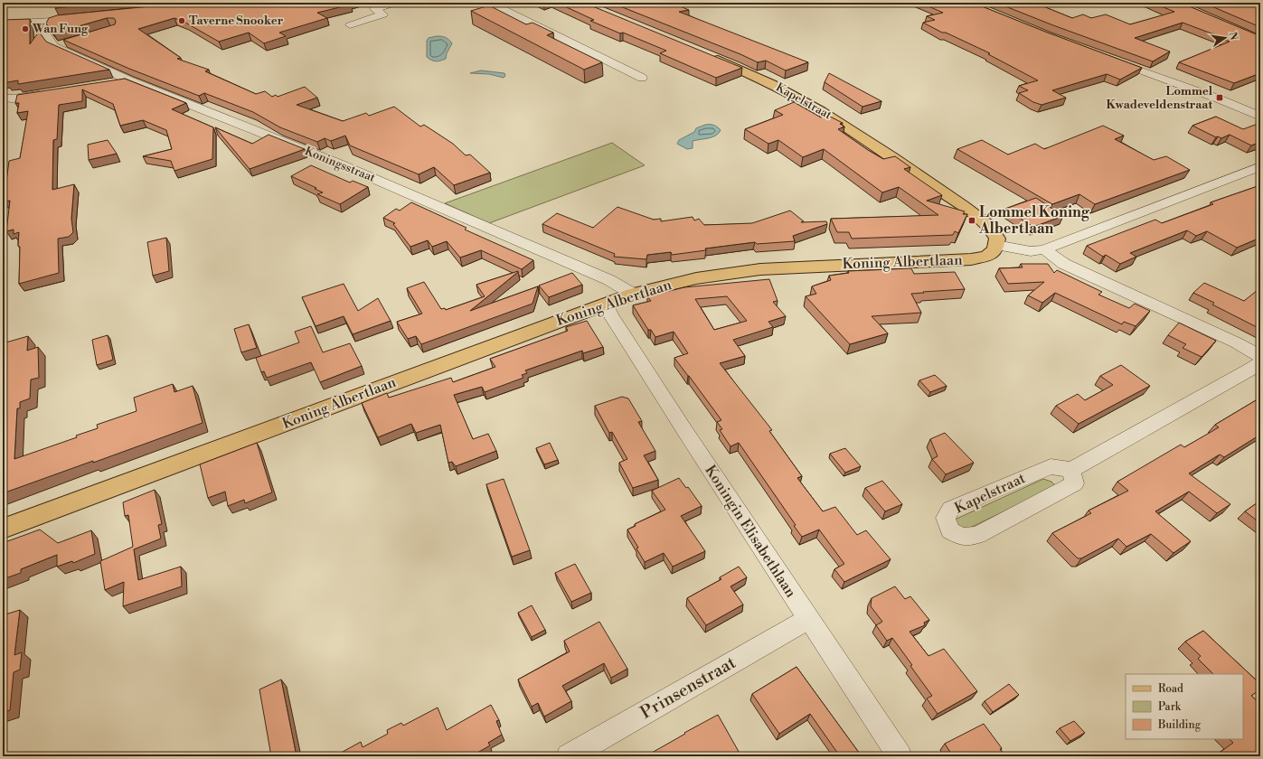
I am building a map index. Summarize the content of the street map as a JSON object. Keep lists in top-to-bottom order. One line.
{"streets":{"main road":["Kapelstraat","Koning Albertlaan"],"street":["Koningsstraat","Koningin Elisabethlaan","Prinsenstraat"]},"crossings":[["Kapelstraat","Koning Albertlaan"],["Koningsstraat","Koning Albertlaan"],["Koning Albertlaan","Koningin Elisabethlaan"],["Koningin Elisabethlaan","Prinsenstraat"]],"places":{"other":["Taverne Snooker","Wan Fung"],"transit":["Lommel Kwadeveldenstraat","Lommel Koning Albertlaan"]},"legend":["Road","Park","Building"],"north":"right"}
